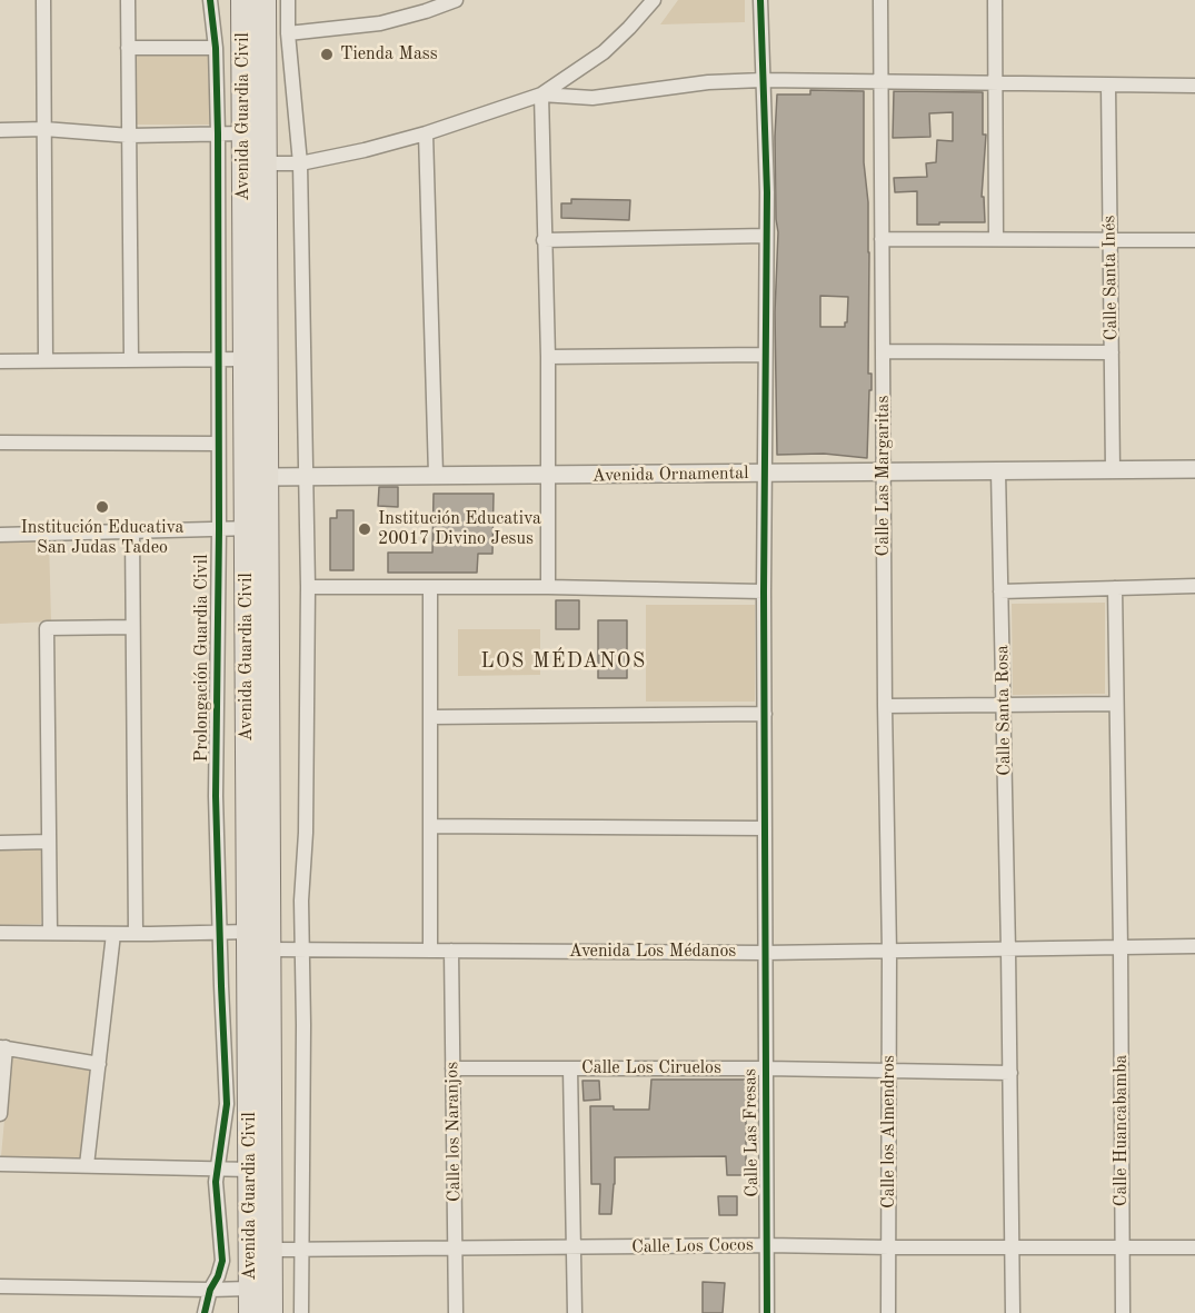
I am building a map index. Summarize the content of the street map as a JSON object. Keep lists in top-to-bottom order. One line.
{"streets":{"highway":["Avenida Guardia Civil"],"street":["Calle Santa Inés","Avenida Ornamental","Calle Las Margaritas","Prolongación Guardia Civil","Calle Santa Rosa","Avenida Los Médanos","Calle Los Ciruelos","Calle Huancabamba","Calle los Naranjos","Calle los Almendros","Calle Las Fresas","Calle Los Cocos"]},"crossings":[["Avenida Guardia Civil","Avenida Ornamental"],["Avenida Guardia Civil","Avenida Los Médanos"],["Avenida Guardia Civil","Calle Los Cocos"],["Calle Santa Inés","Avenida Ornamental"],["Avenida Ornamental","Calle Las Margaritas"],["Avenida Ornamental","Calle Santa Rosa"],["Avenida Ornamental","Calle Las Fresas"],["Calle Las Margaritas","Avenida Los Médanos"],["Calle Las Margaritas","Calle los Almendros"],["Calle Santa Rosa","Avenida Los Médanos"],["Calle Santa Rosa","Calle Los Ciruelos"],["Calle Santa Rosa","Calle Los Cocos"],["Avenida Los Médanos","Calle Huancabamba"],["Avenida Los Médanos","Calle los Naranjos"],["Avenida Los Médanos","Calle los Almendros"],["Avenida Los Médanos","Calle Las Fresas"],["Calle Los Ciruelos","Calle los Naranjos"],["Calle Los Ciruelos","Calle los Almendros"],["Calle Los Ciruelos","Calle Las Fresas"],["Calle Huancabamba","Calle Los Cocos"],["Calle los Naranjos","Calle Los Cocos"],["Calle los Almendros","Calle Los Cocos"],["Calle Las Fresas","Calle Los Cocos"]],"districts":["LOS MÉDANOS"],"places":["Tienda Mass","Institución Educativa San Judas Tadeo","Institución Educativa 20017 Divino Jesus"]}
